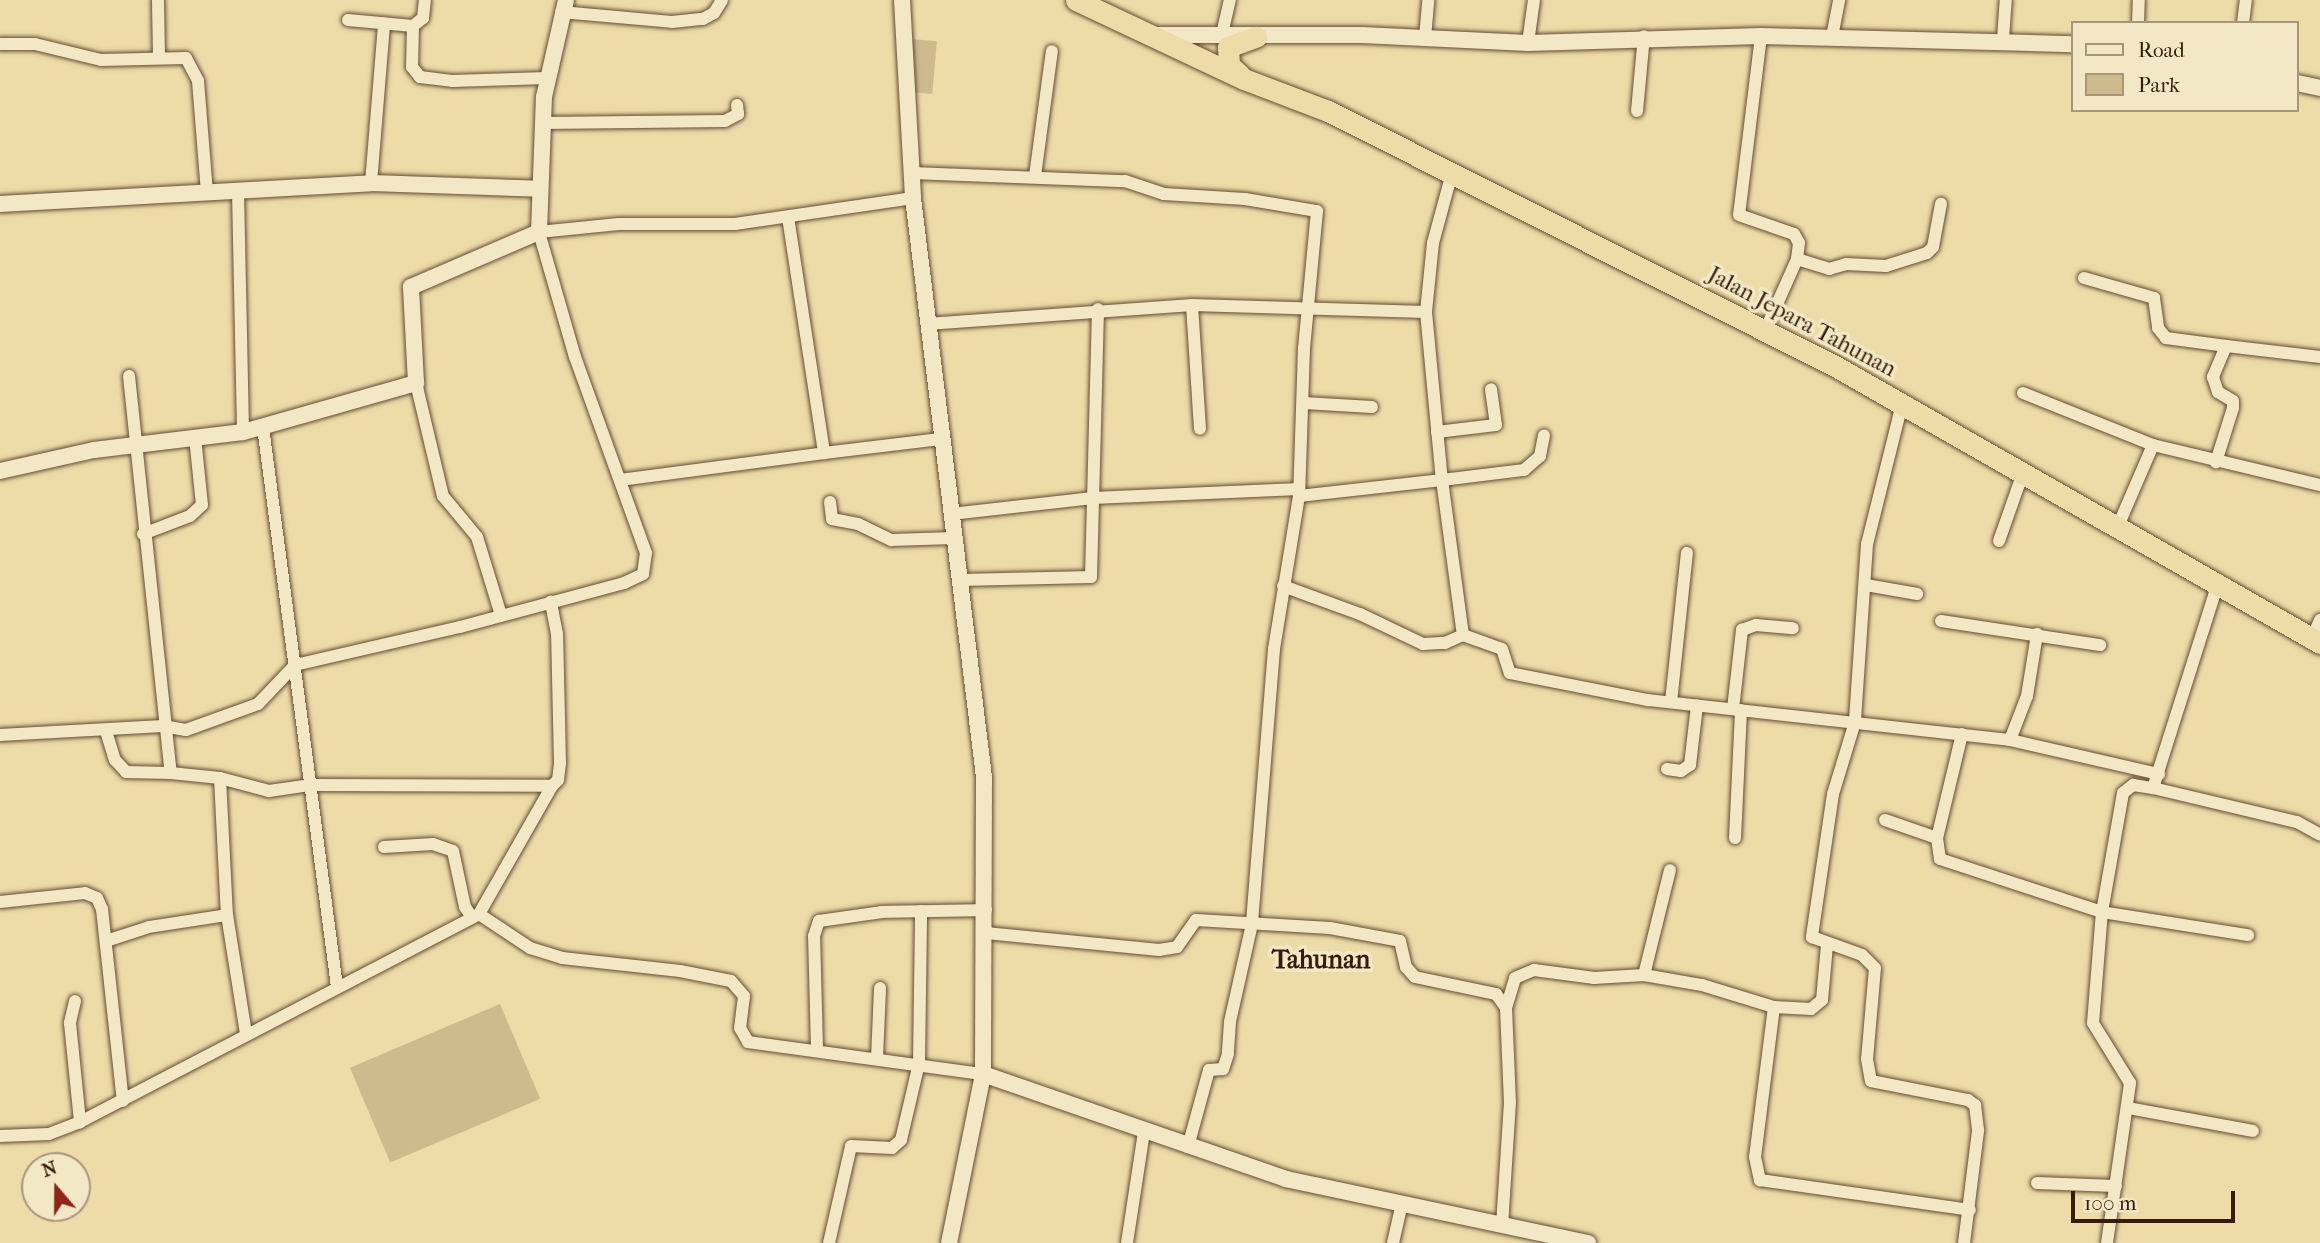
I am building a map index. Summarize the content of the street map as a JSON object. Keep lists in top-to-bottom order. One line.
{"streets":{"highway":["Jalan Jepara Tahunan"]},"districts":["Tahunan"],"legend":["Road","Park"],"scale_bar":"100 m","north":"top"}
